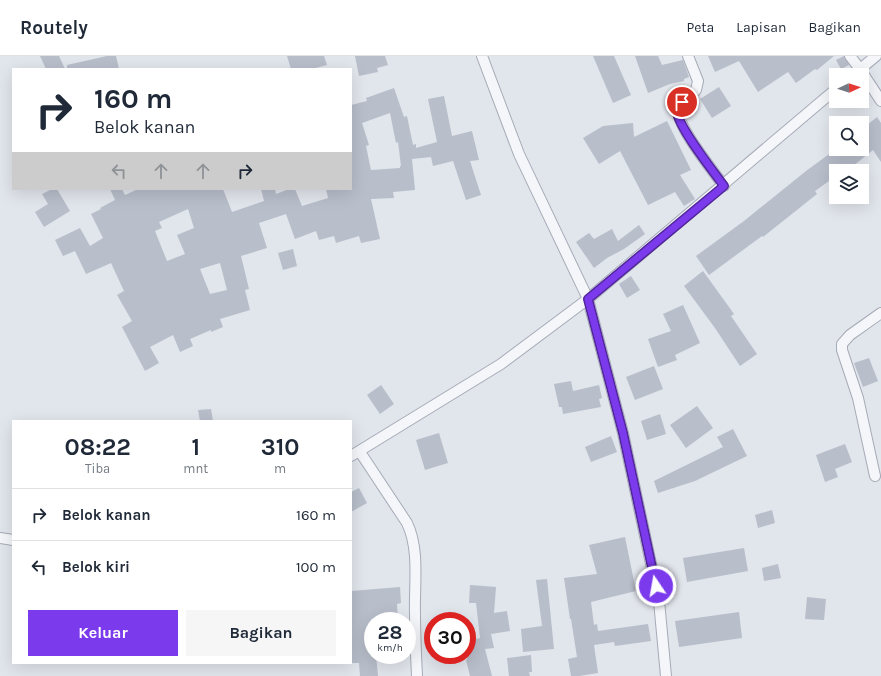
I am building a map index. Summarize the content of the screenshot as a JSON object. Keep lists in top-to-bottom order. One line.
{"north":"right","page":{"header":"Routely","nav":["Peta","Lapisan","Bagikan"],"turn":["160 m","Belok kanan"],"eta":["08:22","Tiba","1","mnt","310","m"],"list":[{"name":"Belok kanan","value":"160 m"},{"name":"Belok kiri","value":"100 m"}],"buttons":["Keluar","Bagikan"],"speed":"28 km/h","limit":"30"}}
